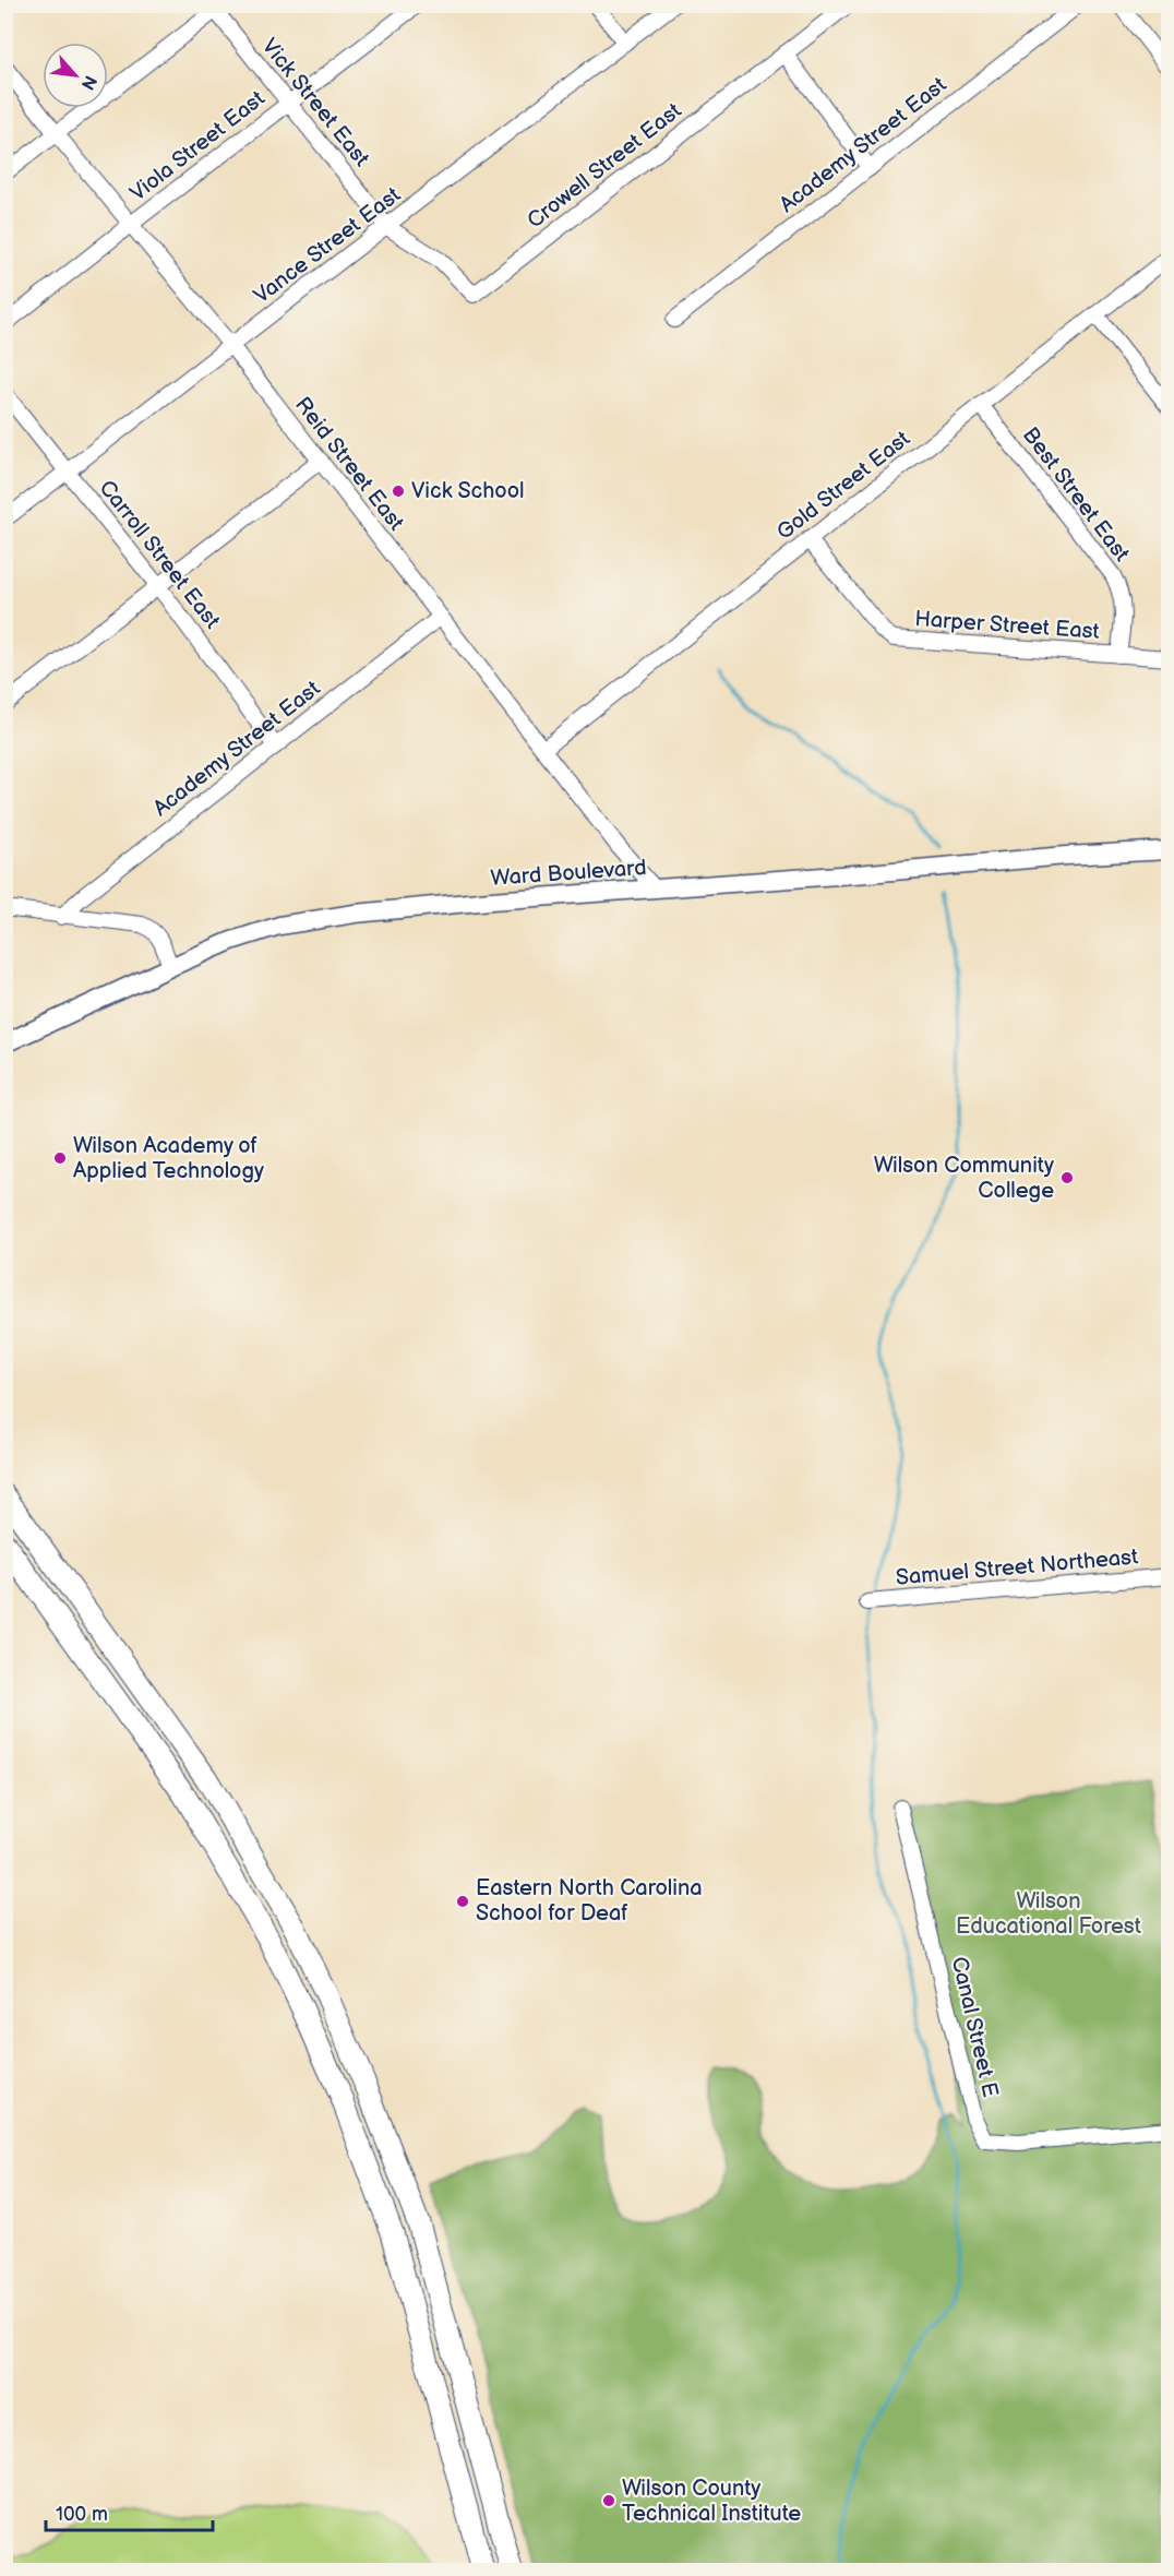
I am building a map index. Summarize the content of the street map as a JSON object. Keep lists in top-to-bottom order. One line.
{"streets":{"main road":["Ward Boulevard"],"street":["Vick Street East","Academy Street East","Viola Street East","Crowell Street East","Vance Street East","Reid Street East","Gold Street East","Best Street East","Carroll Street East","Harper Street East","Samuel Street Northeast","Canal Street E"]},"crossings":[["Vick Street East","Viola Street East"],["Vick Street East","Crowell Street East"],["Vick Street East","Vance Street East"],["Academy Street East","Reid Street East"],["Academy Street East","Carroll Street East"],["Viola Street East","Reid Street East"],["Crowell Street East","Vance Street East"],["Vance Street East","Reid Street East"],["Vance Street East","Carroll Street East"],["Reid Street East","Gold Street East"],["Reid Street East","Ward Boulevard"],["Gold Street East","Best Street East"],["Gold Street East","Harper Street East"],["Best Street East","Harper Street East"]],"parks":["Wilson Educational Forest"],"places":["Vick School","Wilson Academy of Applied Technology","Wilson Community College","Eastern North Carolina School for Deaf","Wilson County Technical Institute"],"scale_bar":"100 m","north":"bottom right"}
